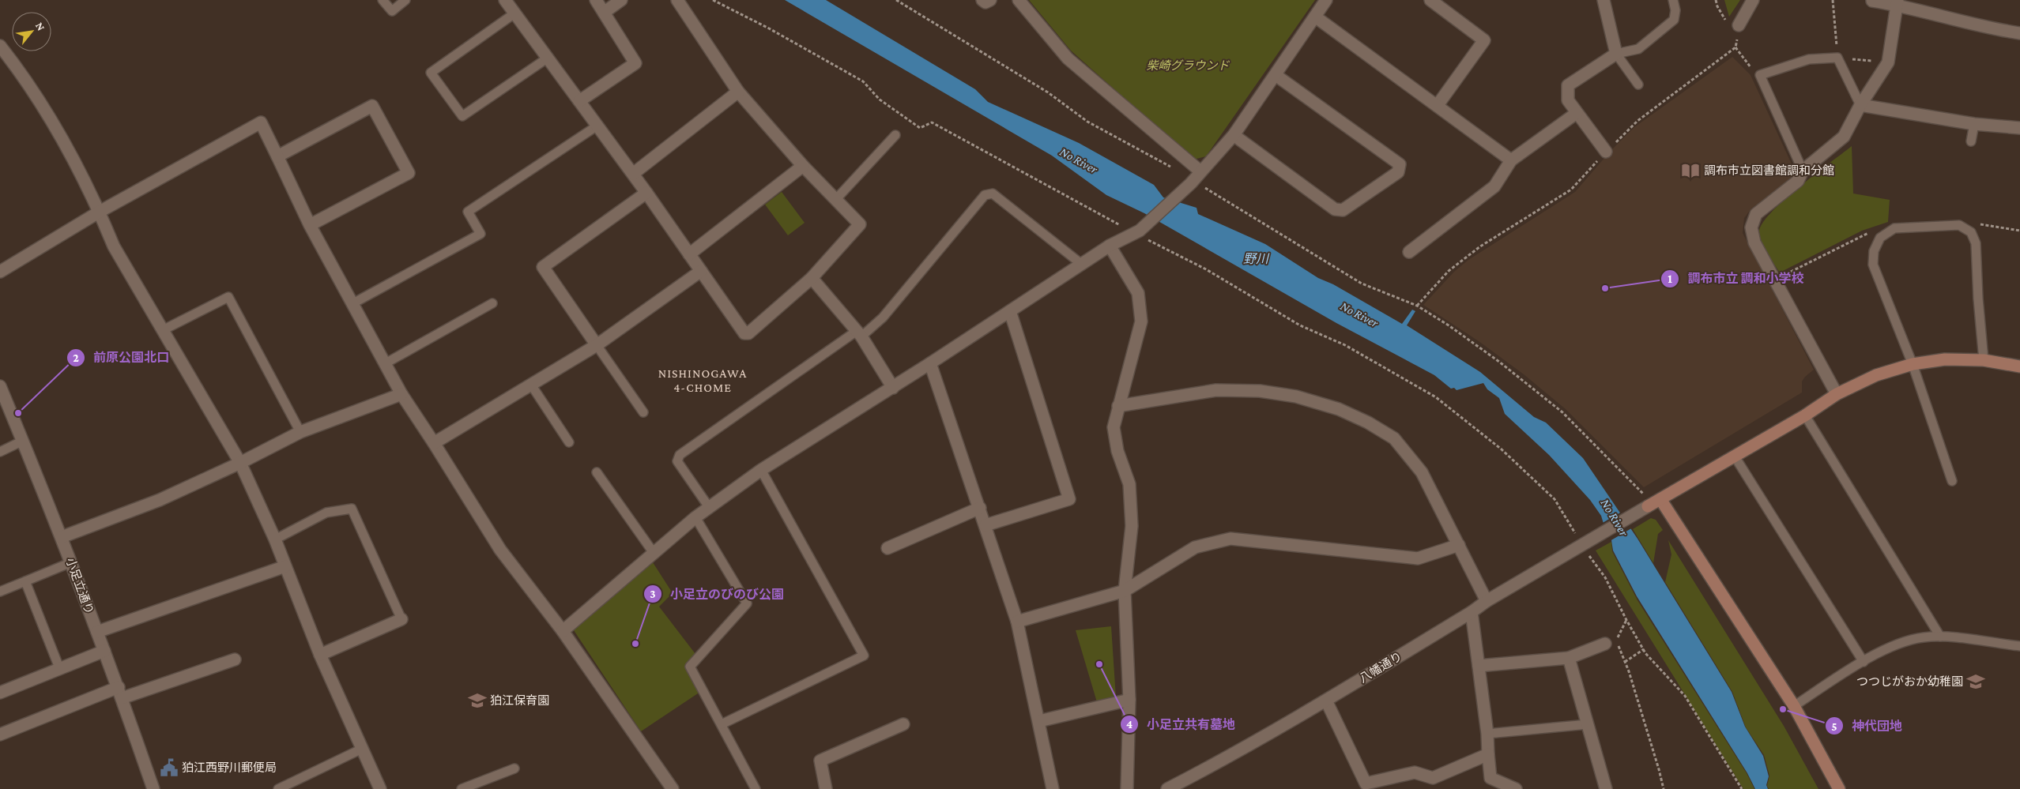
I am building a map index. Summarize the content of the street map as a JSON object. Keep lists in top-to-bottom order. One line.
{"streets":{"street":["小足立通り","八幡通り"]},"districts":["NISHINOGAWA 4-CHOME"],"water":["No River","野川"],"parks":["柴崎グラウンド"],"places":{"library":["調布市立図書館調和分館"],"other":["調布市立 調和小学校","前原公園北口","小足立のびのび公園","小足立共有墓地","神代団地"],"school or university":["つつじがおか幼稚園","狛江保育園"],"public building":["狛江西野川郵便局"]},"north":"top right"}
